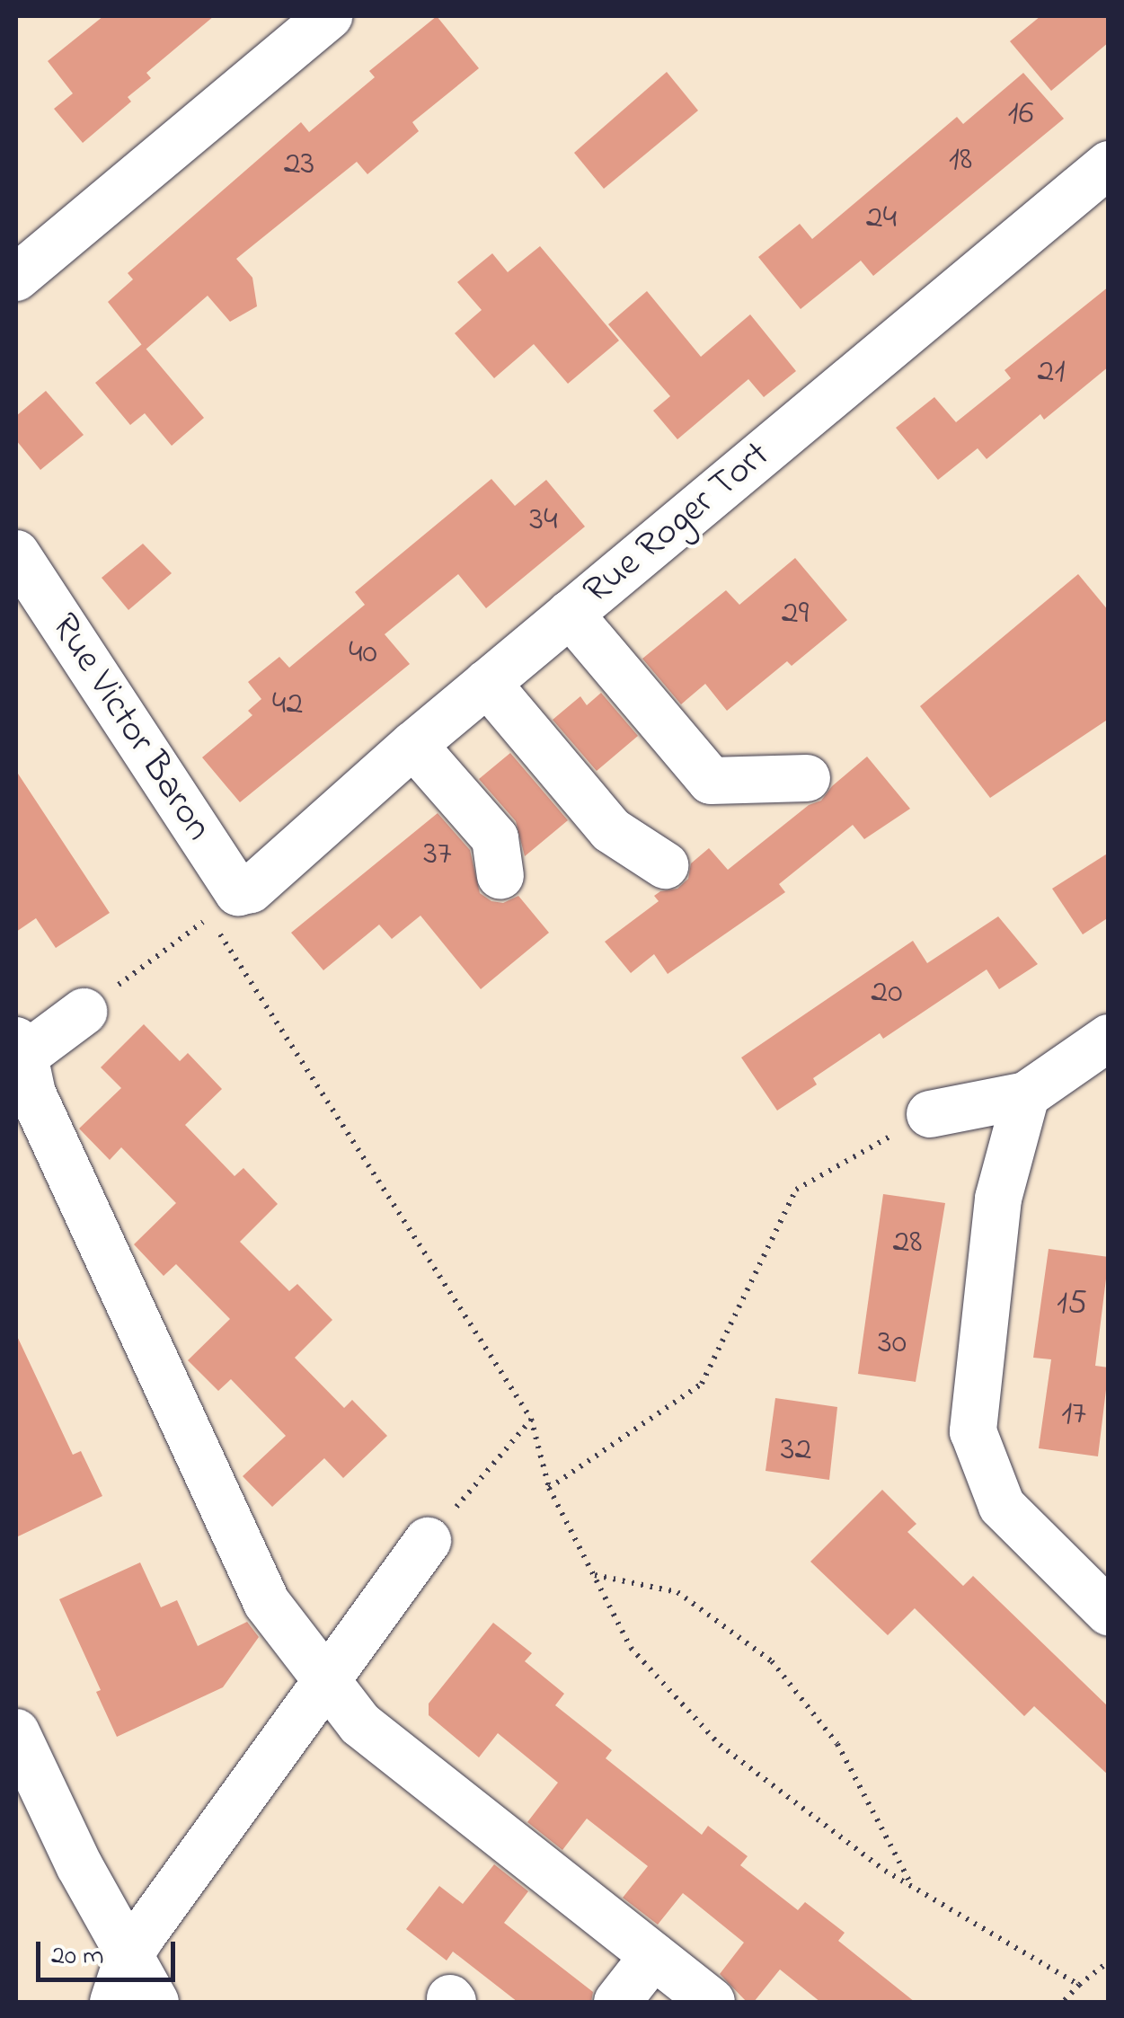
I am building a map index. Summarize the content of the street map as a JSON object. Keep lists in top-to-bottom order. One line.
{"streets":{"street":["Rue Roger Tort","Rue Victor Baron"]},"crossings":[["Rue Roger Tort","Rue Victor Baron"]],"house_numbers":["16","18","23","24","21","34","29","40","42","37","20","28","15","30","17","32"],"scale_bar":"20 m"}
